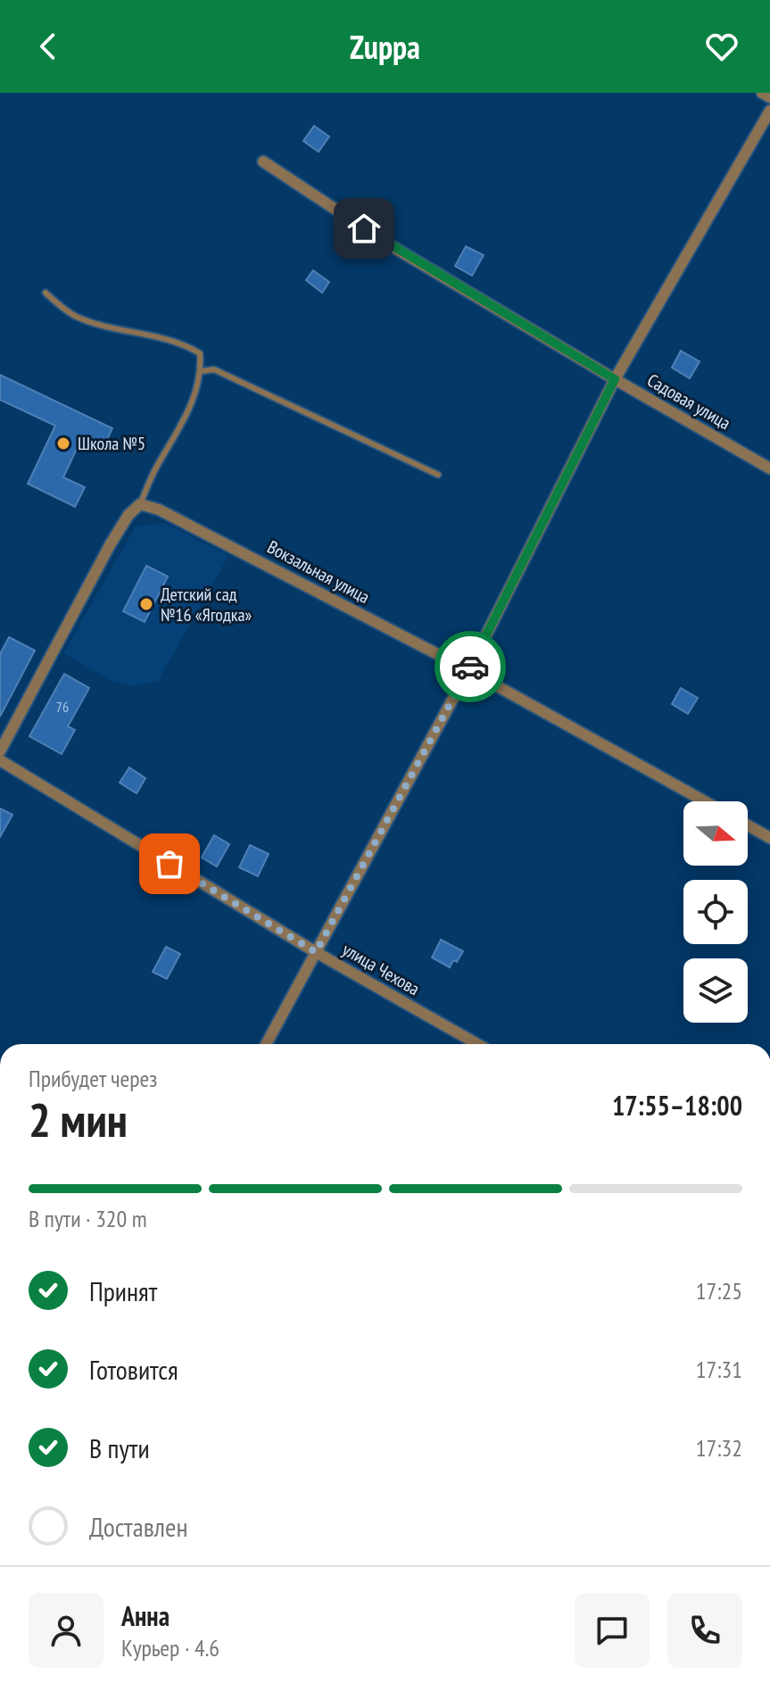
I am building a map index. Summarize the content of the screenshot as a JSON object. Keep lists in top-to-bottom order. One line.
{"streets":{"street":["Садовая улица","Вокзальная улица","улица Чехова"]},"places":["Школа №5","Детский сад №16 «Ягодка»"],"house_numbers":["76"],"north":"right","page":{"header":"Zuppa","heading":["2 мин","Прибудет через","17:55–18:00"],"panel":["Анна","Курьер · 4.6"],"bar":"В пути · 320 m","list":[["Принят","17:25"],["Готовится","17:31"],["В пути","17:32"],"Доставлен"]}}
